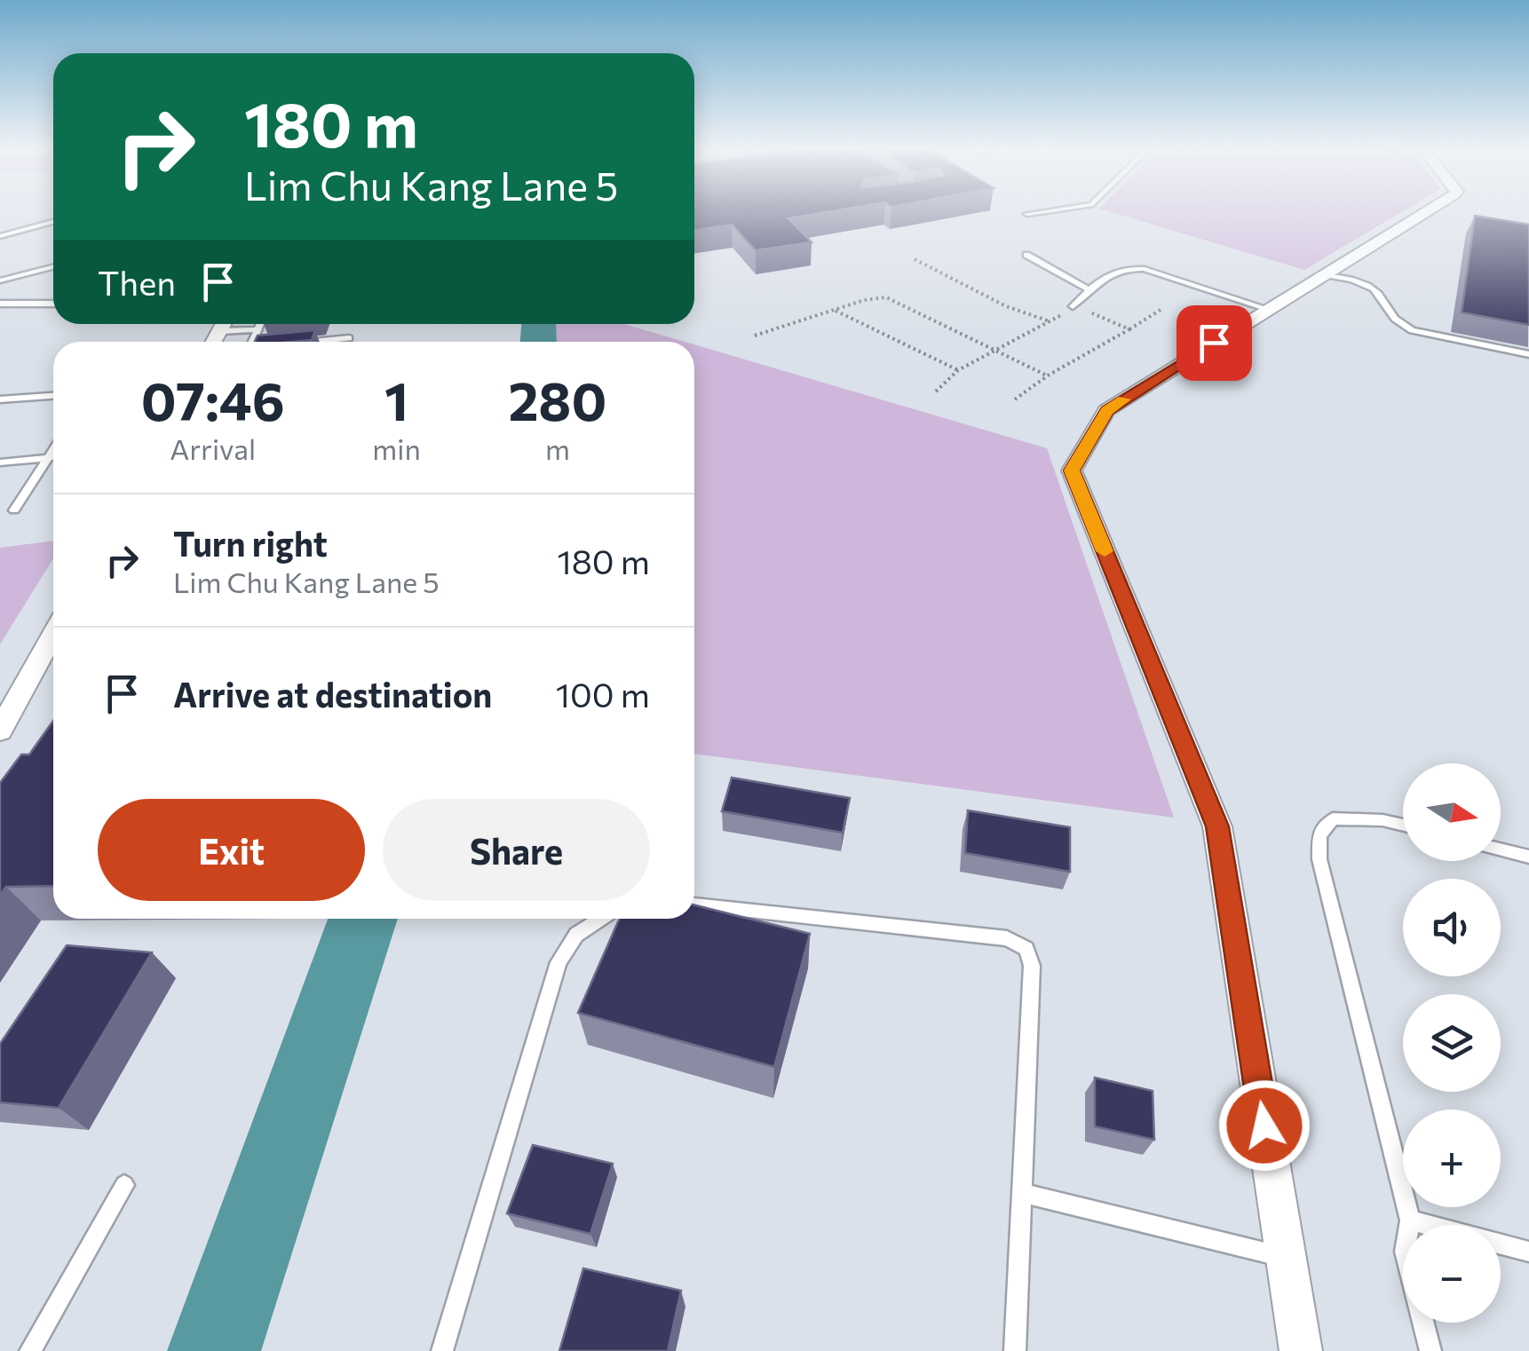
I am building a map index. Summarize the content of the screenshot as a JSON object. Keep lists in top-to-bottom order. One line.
{"north":"right","page":{"turn":["180 m","Lim Chu Kang Lane 5"],"then":"Then","eta":["07:46","Arrival","1","min","280","m"],"list":[{"name":"Turn right","note":"Lim Chu Kang Lane 5","value":"180 m"},{"name":"Arrive at destination","value":"100 m"}],"map_buttons":["+","−"],"buttons":["Exit","Share"]}}
